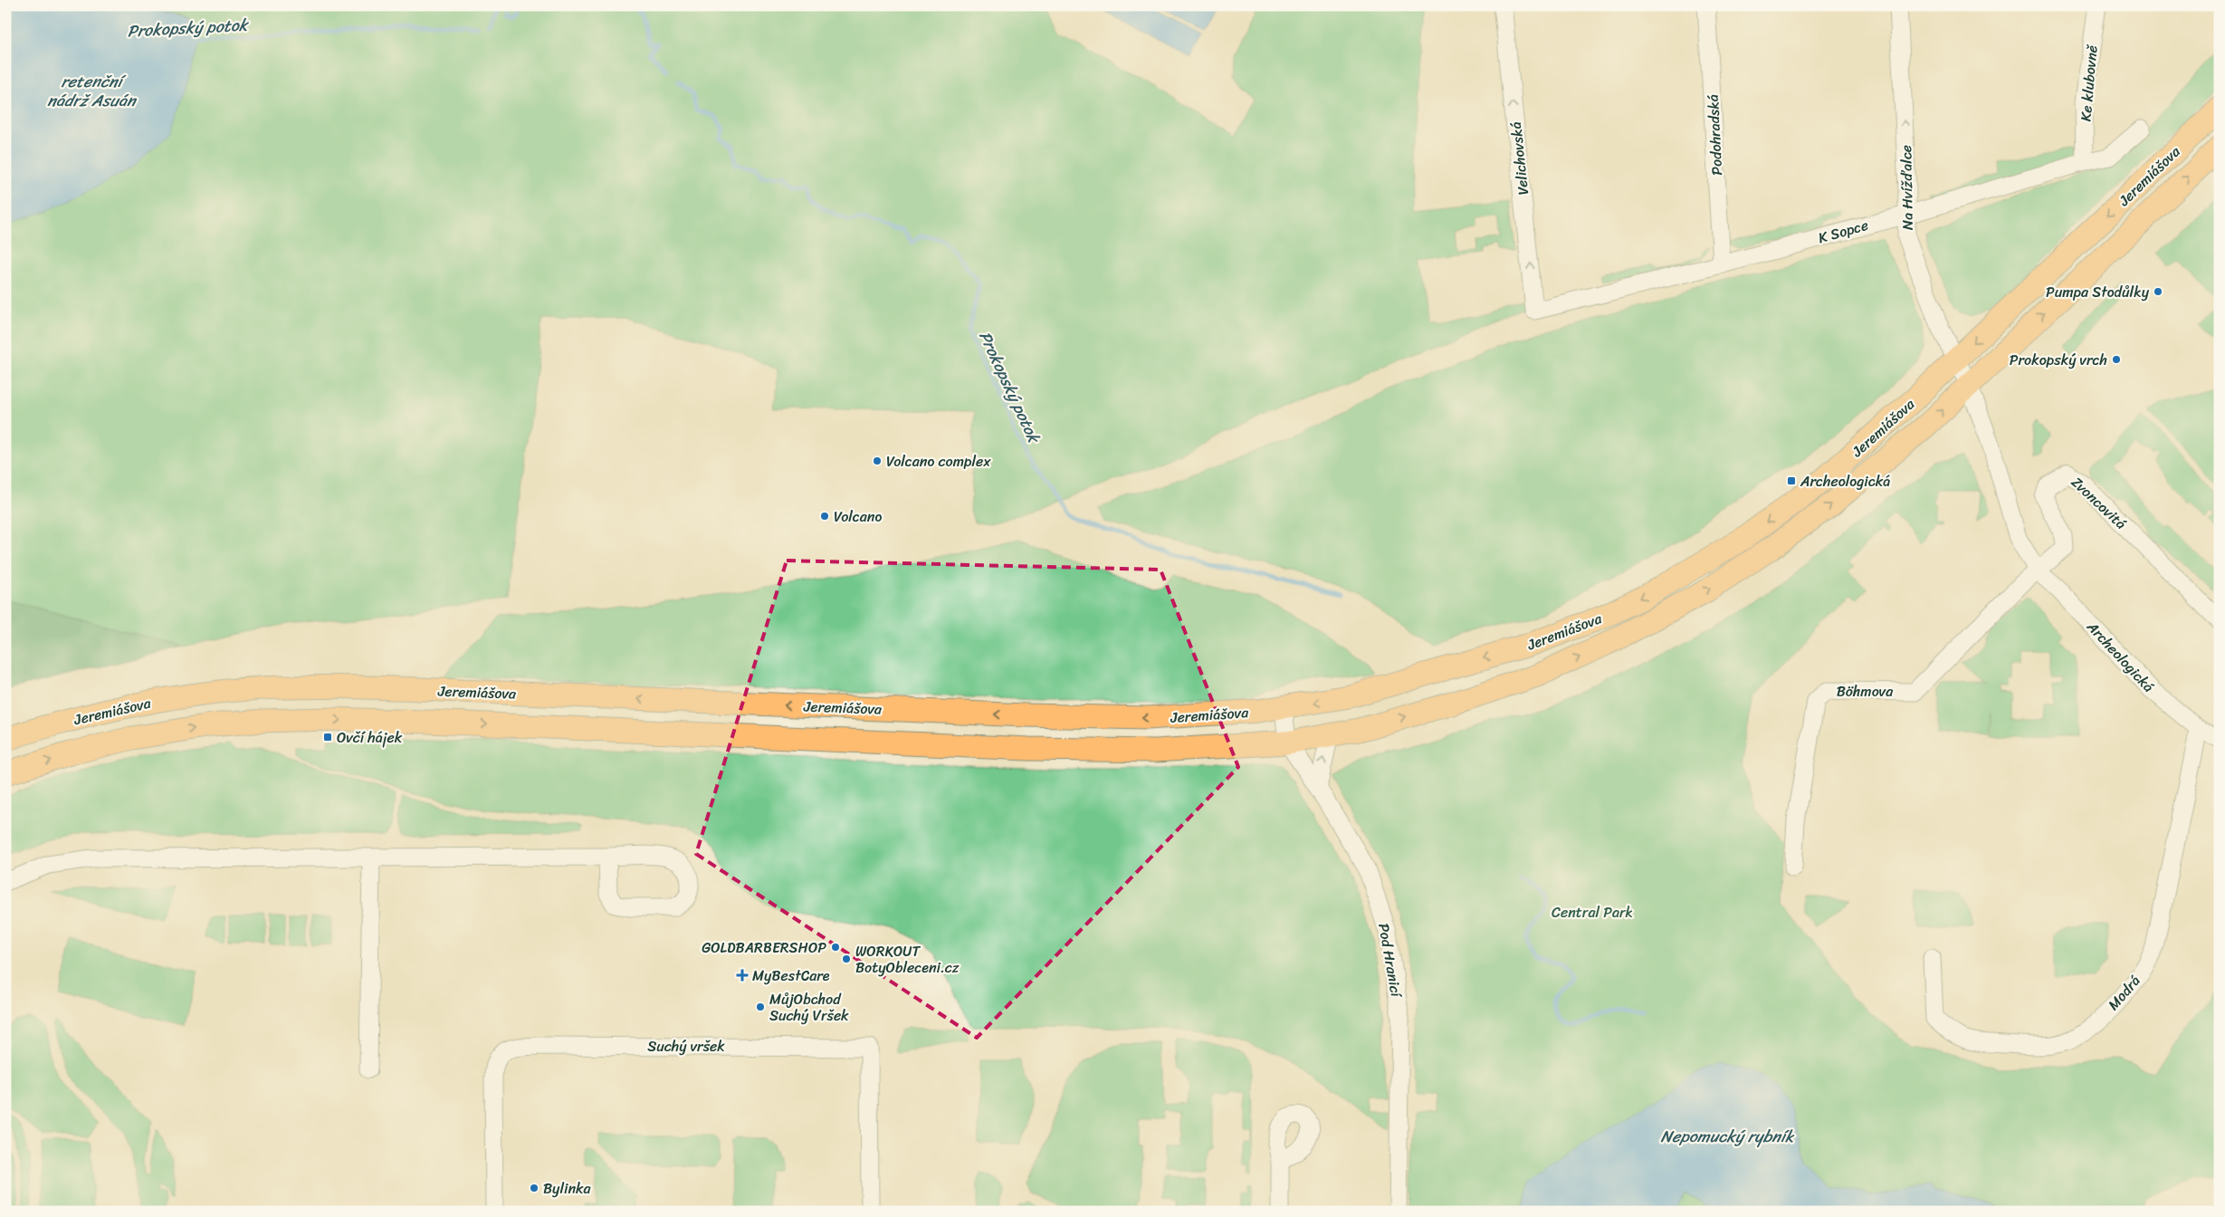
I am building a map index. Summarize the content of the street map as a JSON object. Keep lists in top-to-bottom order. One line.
{"streets":{"main road":["Jeremiášova"],"street":["Ke klubovně","Podohradská","Velichovská","Na Hvížďalce","K Sopce","Zvoncovitá","Archeologická","Böhmova","Pod Hranicí","Modrá","Suchý vršek"]},"crossings":[["Ke klubovně","K Sopce"],["Podohradská","K Sopce"],["Velichovská","K Sopce"],["Jeremiášova","Na Hvížďalce"],["Jeremiášova","Archeologická"],["Jeremiášova","Pod Hranicí"],["Na Hvížďalce","K Sopce"],["Na Hvížďalce","Archeologická"],["Zvoncovitá","Archeologická"],["Zvoncovitá","Böhmova"],["Archeologická","Böhmova"],["Archeologická","Modrá"]],"one_way":["Velichovská","Na Hvížďalce"],"water":["Prokopský potok","retenční nádrž Asuán","Nepomucký rybník"],"parks":["Central Park"],"places":{"other":["Pumpa Stodůlky","Prokopský vrch","Volcano complex","Volcano","GOLDBARBERSHOP","WORKOUT BotyObleceni.cz","MůjObchod Suchý Vršek","Bylinka"],"transit":["Archeologická","Ovčí hájek"],"health":["MyBestCare"]}}
